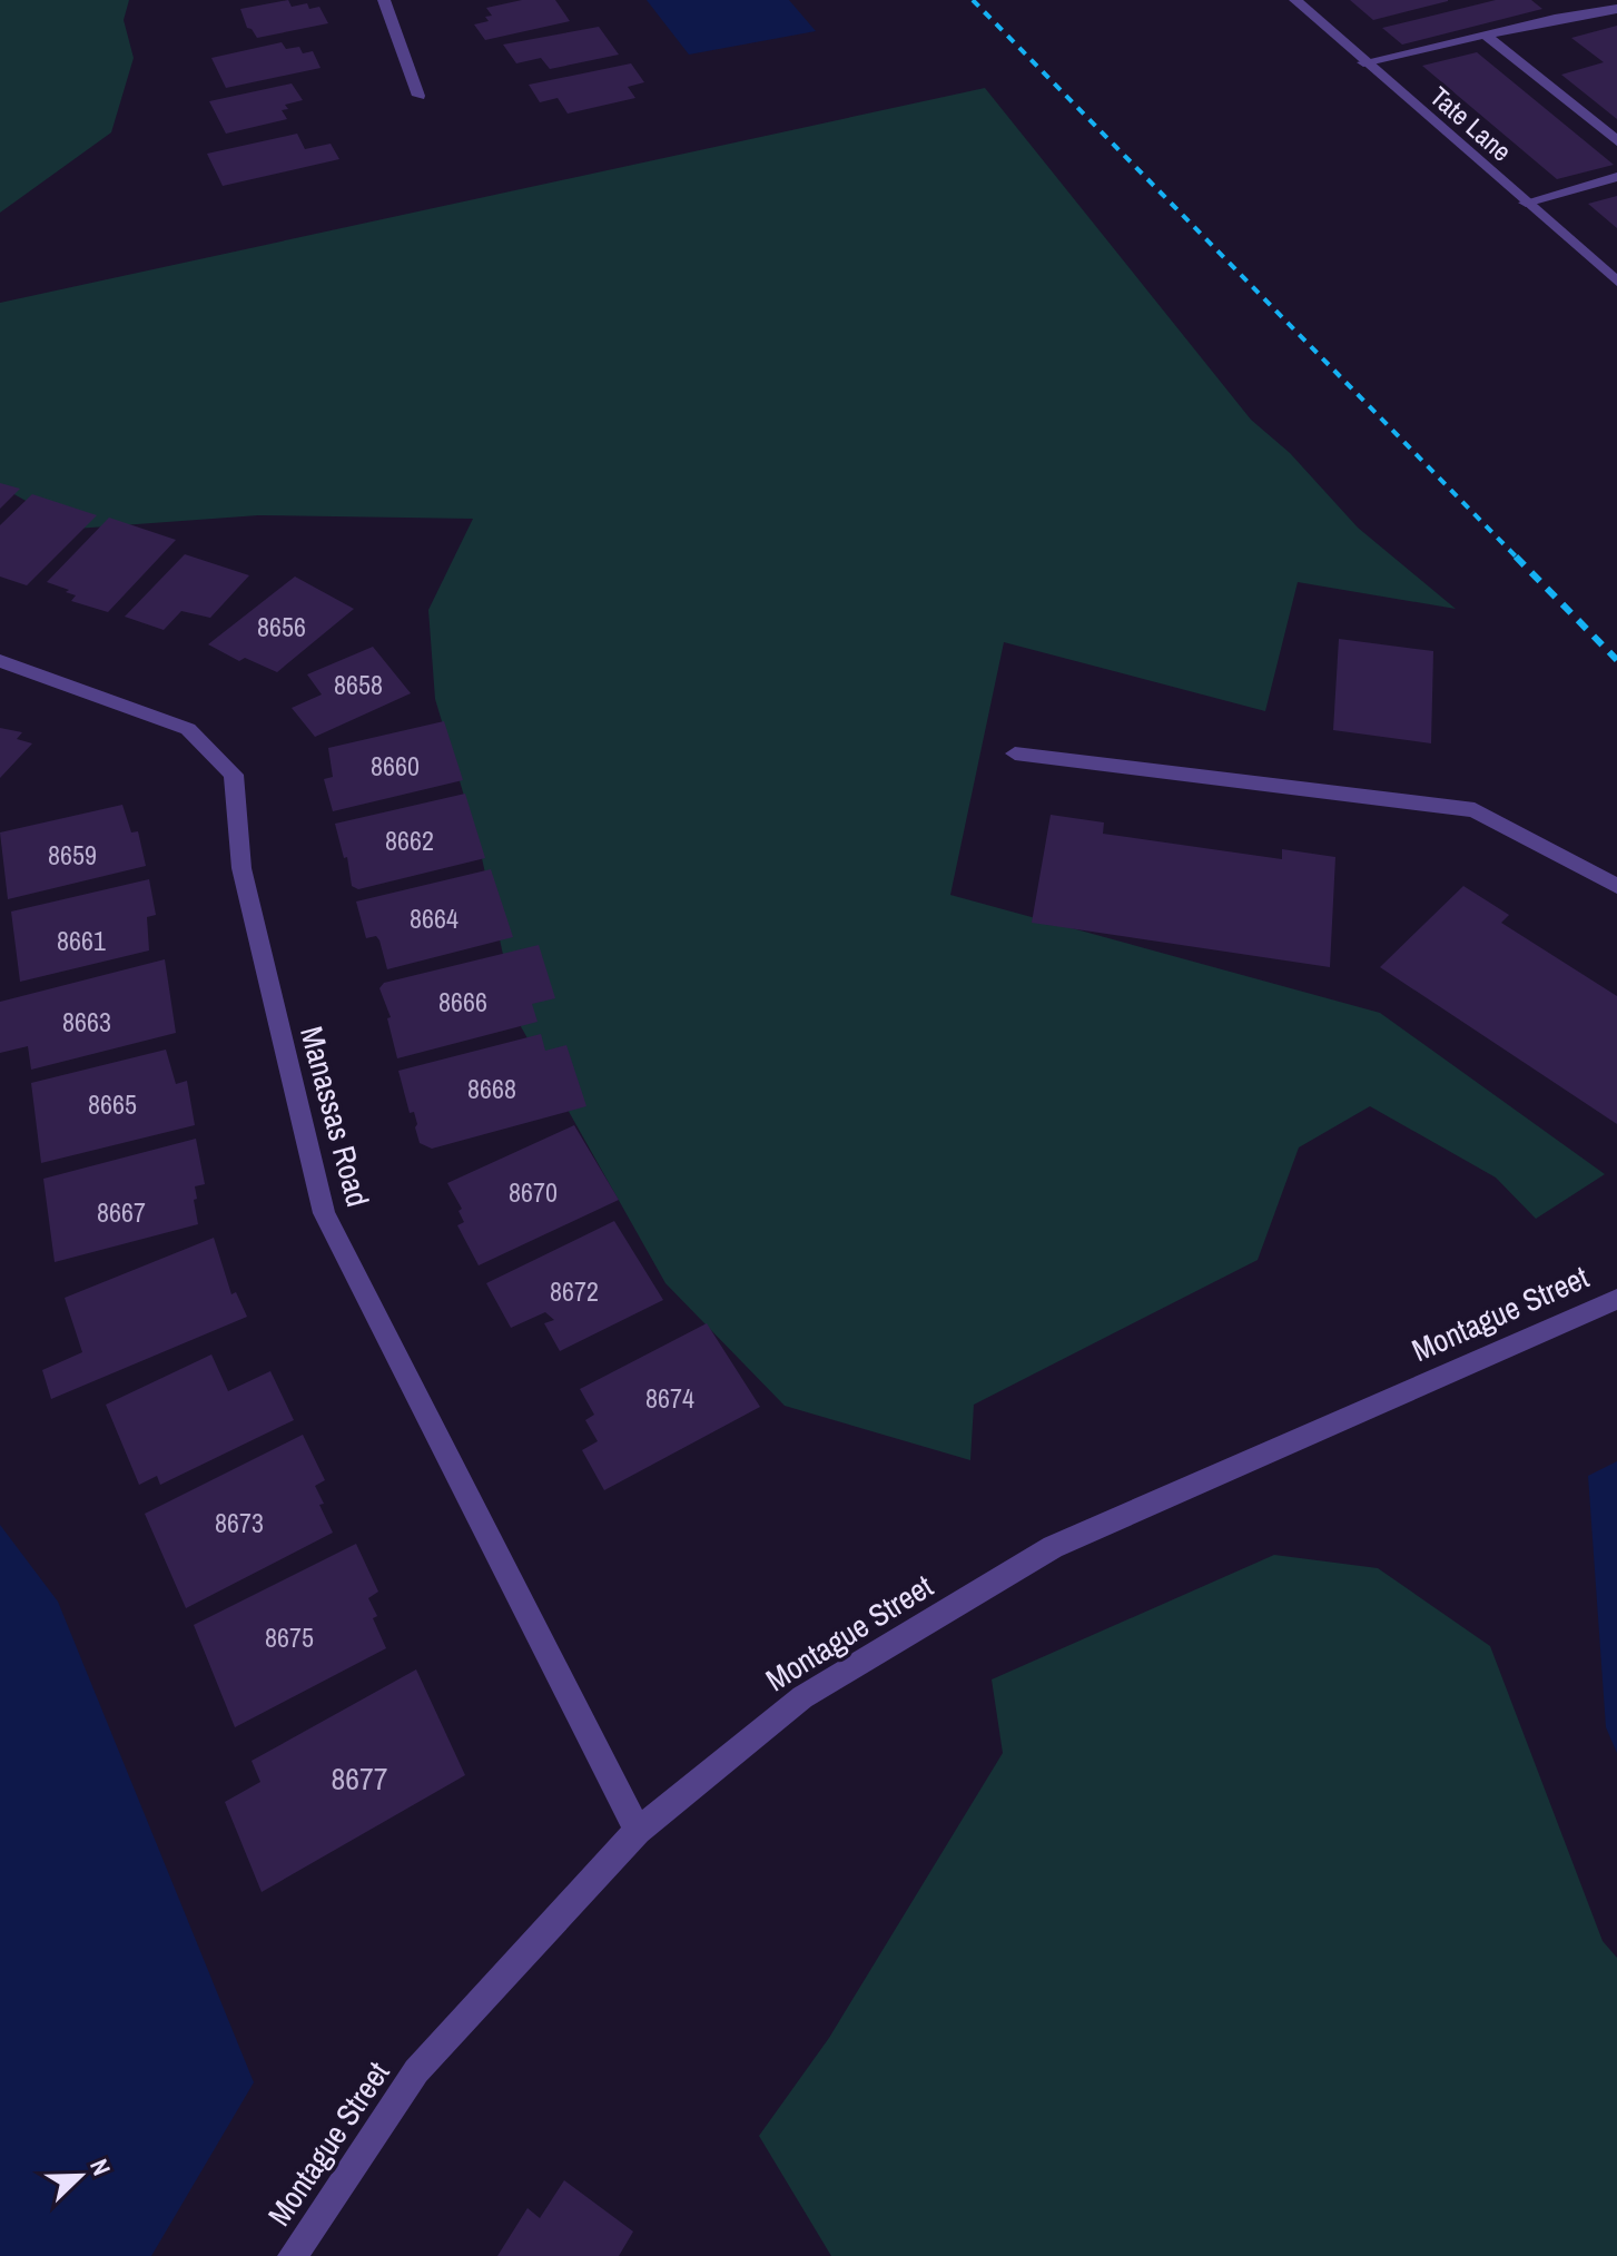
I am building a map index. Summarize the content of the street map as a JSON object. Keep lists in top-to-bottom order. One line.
{"streets":{"street":["Tate Lane","Manassas Road","Montague Street"]},"crossings":[["Manassas Road","Montague Street"]],"house_numbers":["8656","8658","8660","8662","8659","8664","8661","8666","8663","8668","8665","8670","8667","8672","8674","8673","8675","8677"],"north":"top right"}
